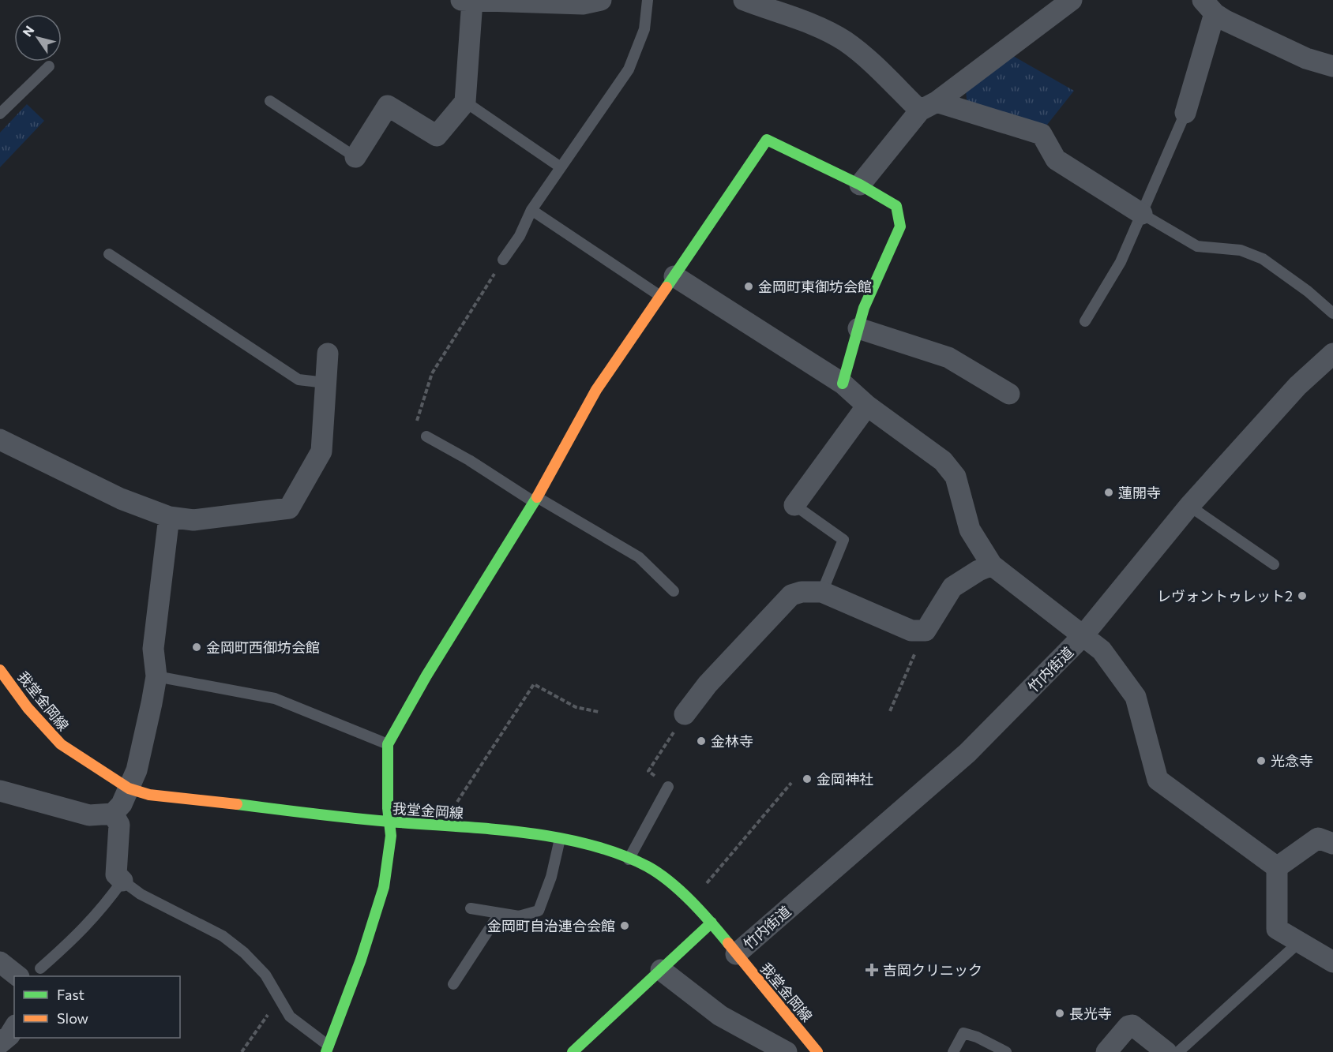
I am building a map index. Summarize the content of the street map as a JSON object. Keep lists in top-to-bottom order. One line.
{"streets":{"street":["竹内街道","我堂金岡線"]},"crossings":[["竹内街道","我堂金岡線"]],"places":{"other":["金岡町東御坊会館","蓮開寺","レヴォントゥレット2","金岡町西御坊会館","金林寺","光念寺","金岡神社","金岡町自治連合会館","長光寺"],"health":["吉岡クリニック"]},"legend":["Fast","Slow"],"north":"top left"}
